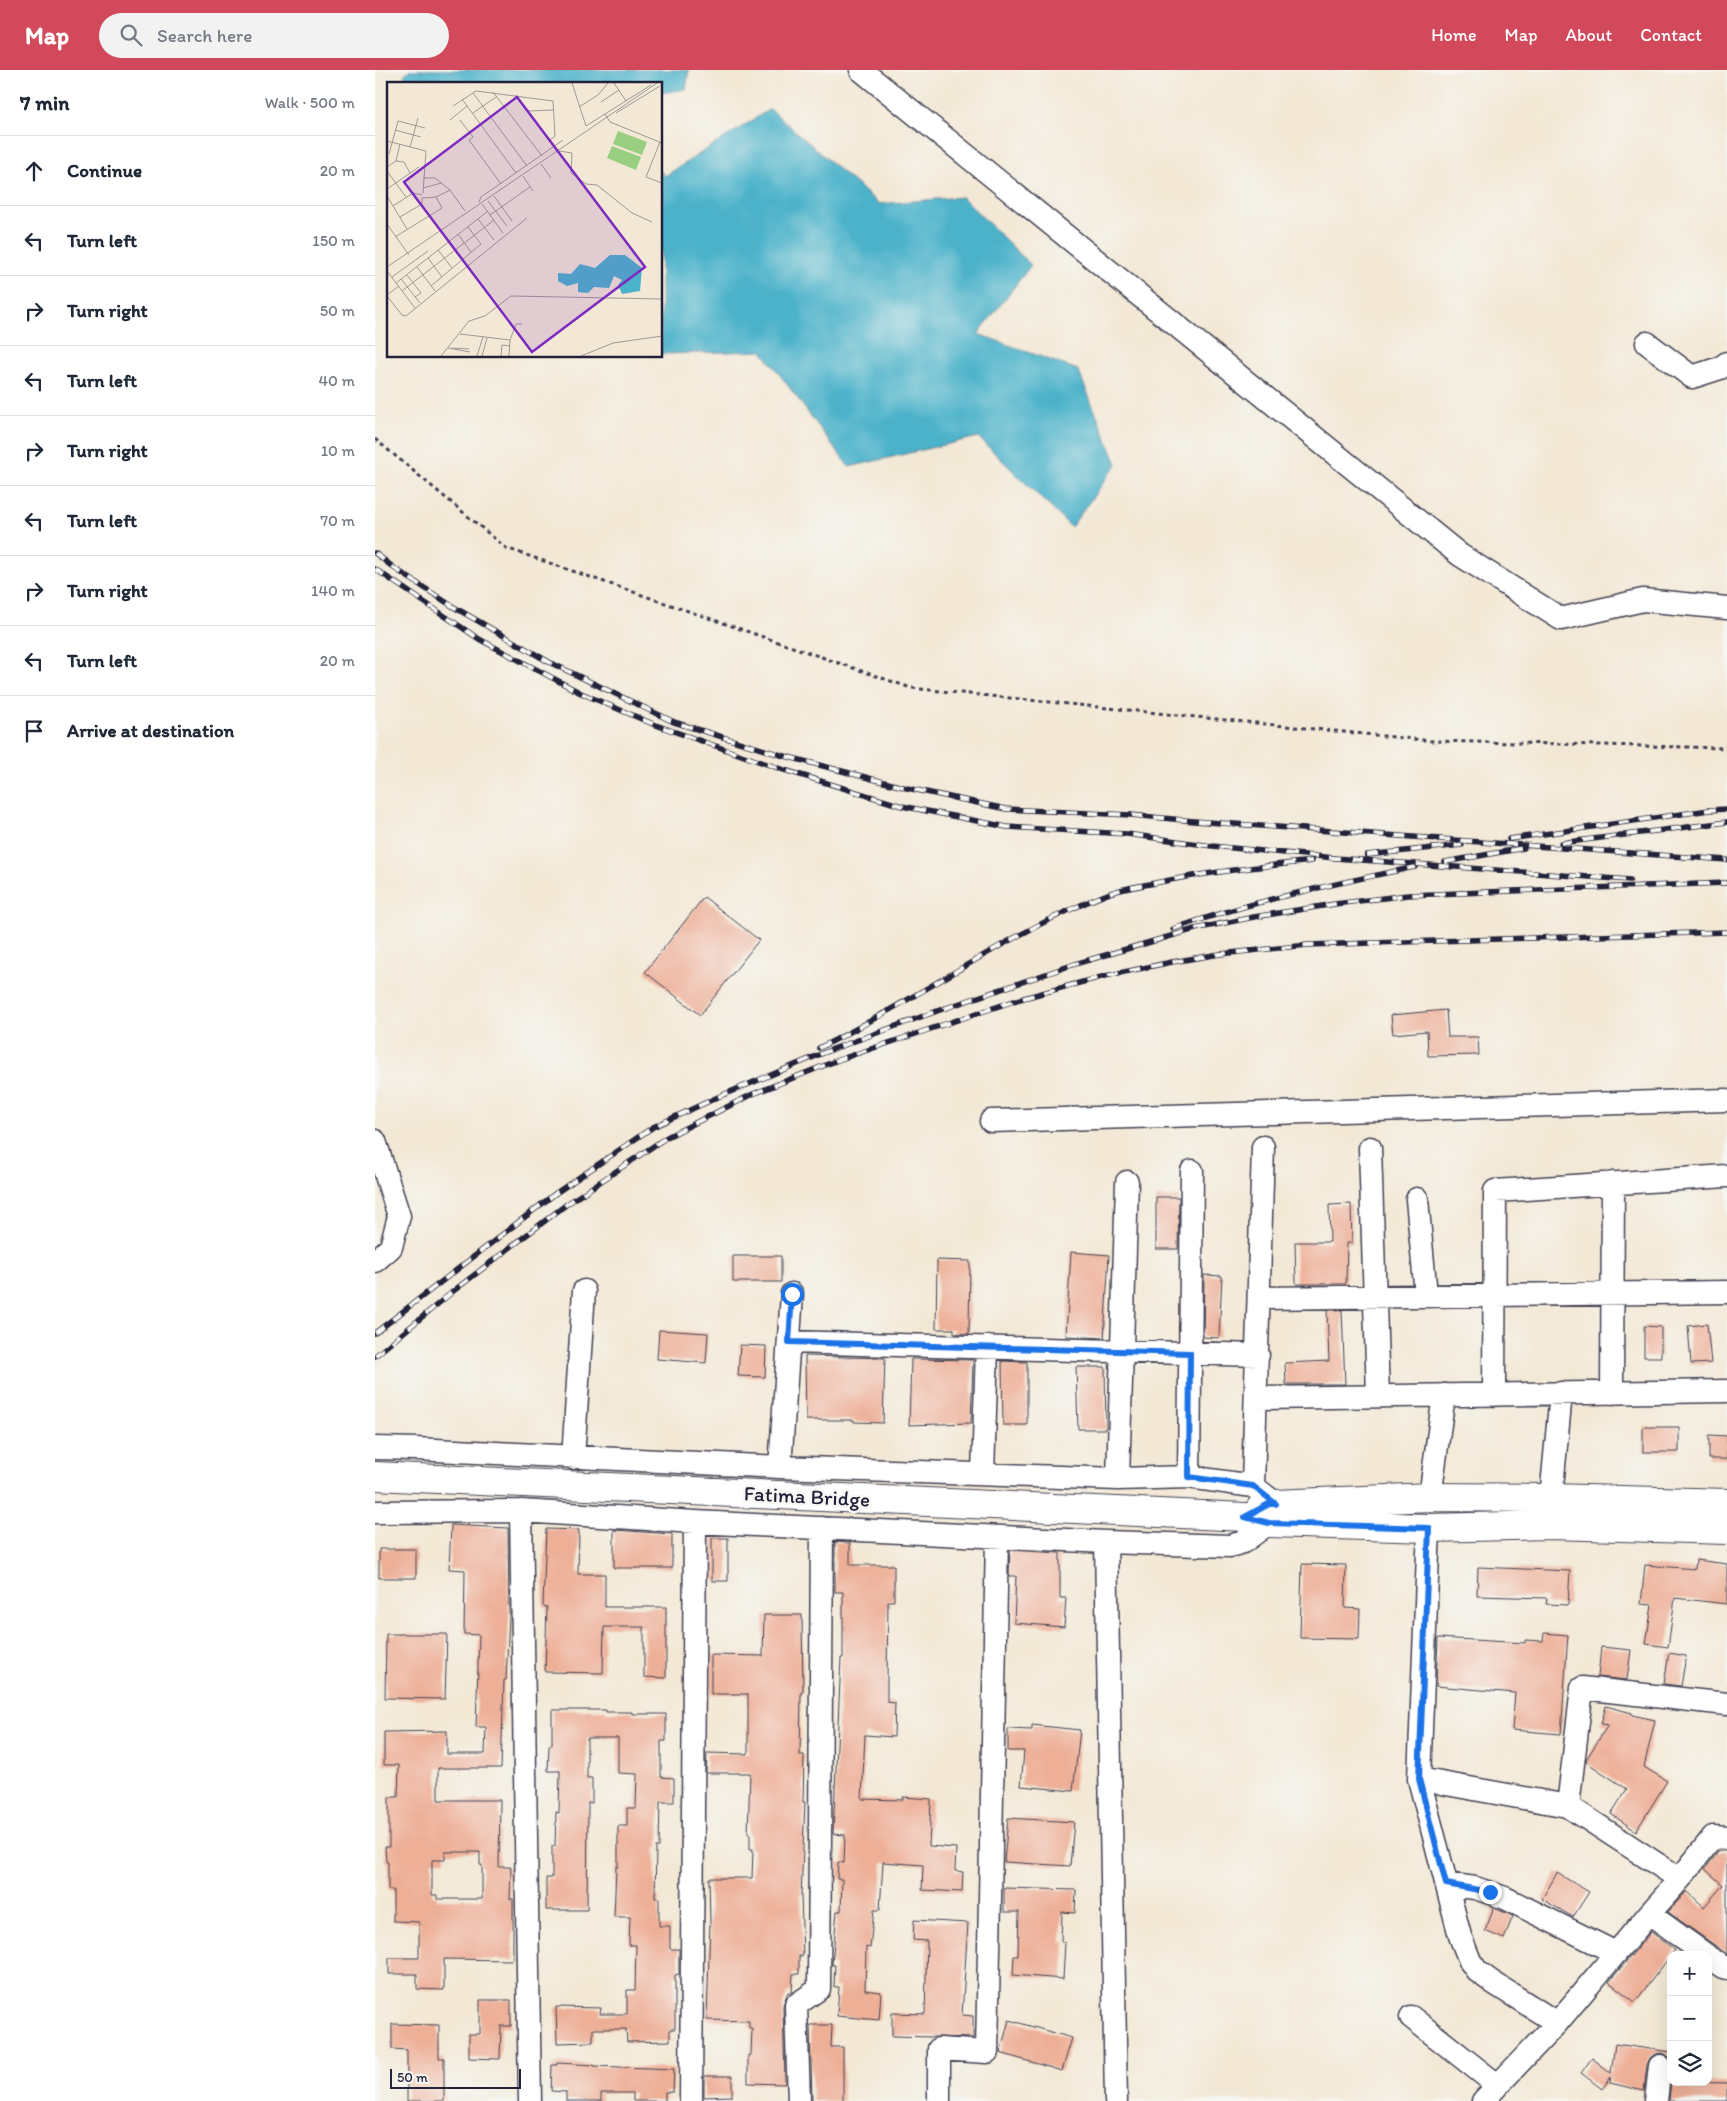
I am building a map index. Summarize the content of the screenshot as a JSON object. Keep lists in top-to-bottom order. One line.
{"streets":{"main road":["Fatima Bridge"]},"scale_bar":"50 m","page":{"header":"Map","search":"Search here","nav":["Home","Map","About","Contact"],"heading":["7 min","Walk · 500 m"],"list":[["Continue","20 m"],["Turn left","150 m"],["Turn right","50 m"],["Turn left","40 m"],["Turn right","10 m"],["Turn left","70 m"],["Turn right","140 m"],["Turn left","20 m"],"Arrive at destination"],"map_buttons":["+","−"],"scale":"50 m"}}
